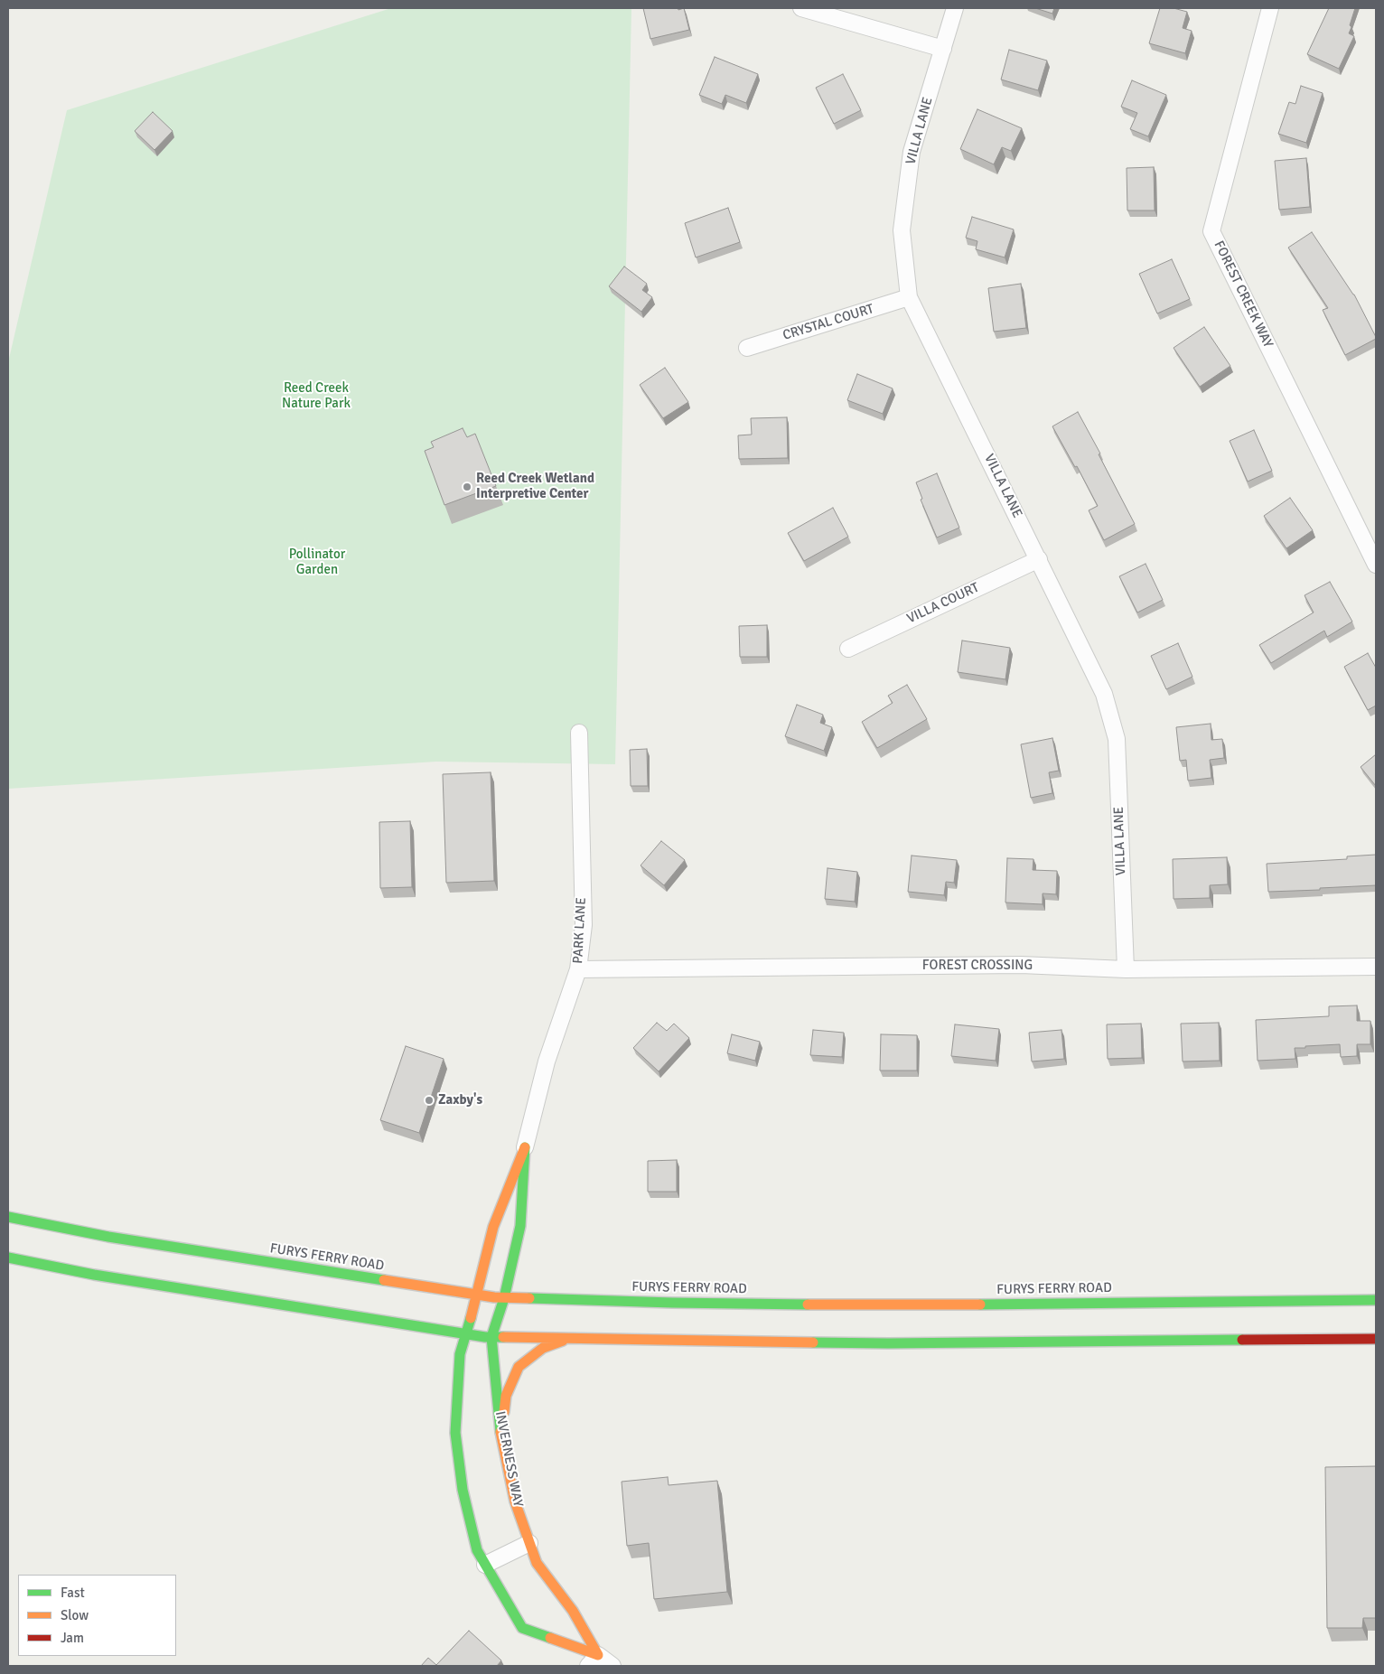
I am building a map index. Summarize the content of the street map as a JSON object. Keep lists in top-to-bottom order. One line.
{"streets":{"main road":["PARK LANE","FURYS FERRY ROAD","INVERNESS WAY"],"street":["VILLA LANE","FOREST CREEK WAY","CRYSTAL COURT","VILLA COURT","FOREST CROSSING"]},"crossings":[["VILLA LANE","CRYSTAL COURT"],["VILLA LANE","VILLA COURT"],["VILLA LANE","FOREST CROSSING"],["PARK LANE","FOREST CROSSING"],["PARK LANE","FURYS FERRY ROAD"],["PARK LANE","INVERNESS WAY"],["FURYS FERRY ROAD","INVERNESS WAY"]],"parks":["Reed Creek Nature Park","Pollinator Garden"],"places":["Reed Creek Wetland Interpretive Center","Zaxby's"],"legend":["Fast","Slow","Jam"]}
